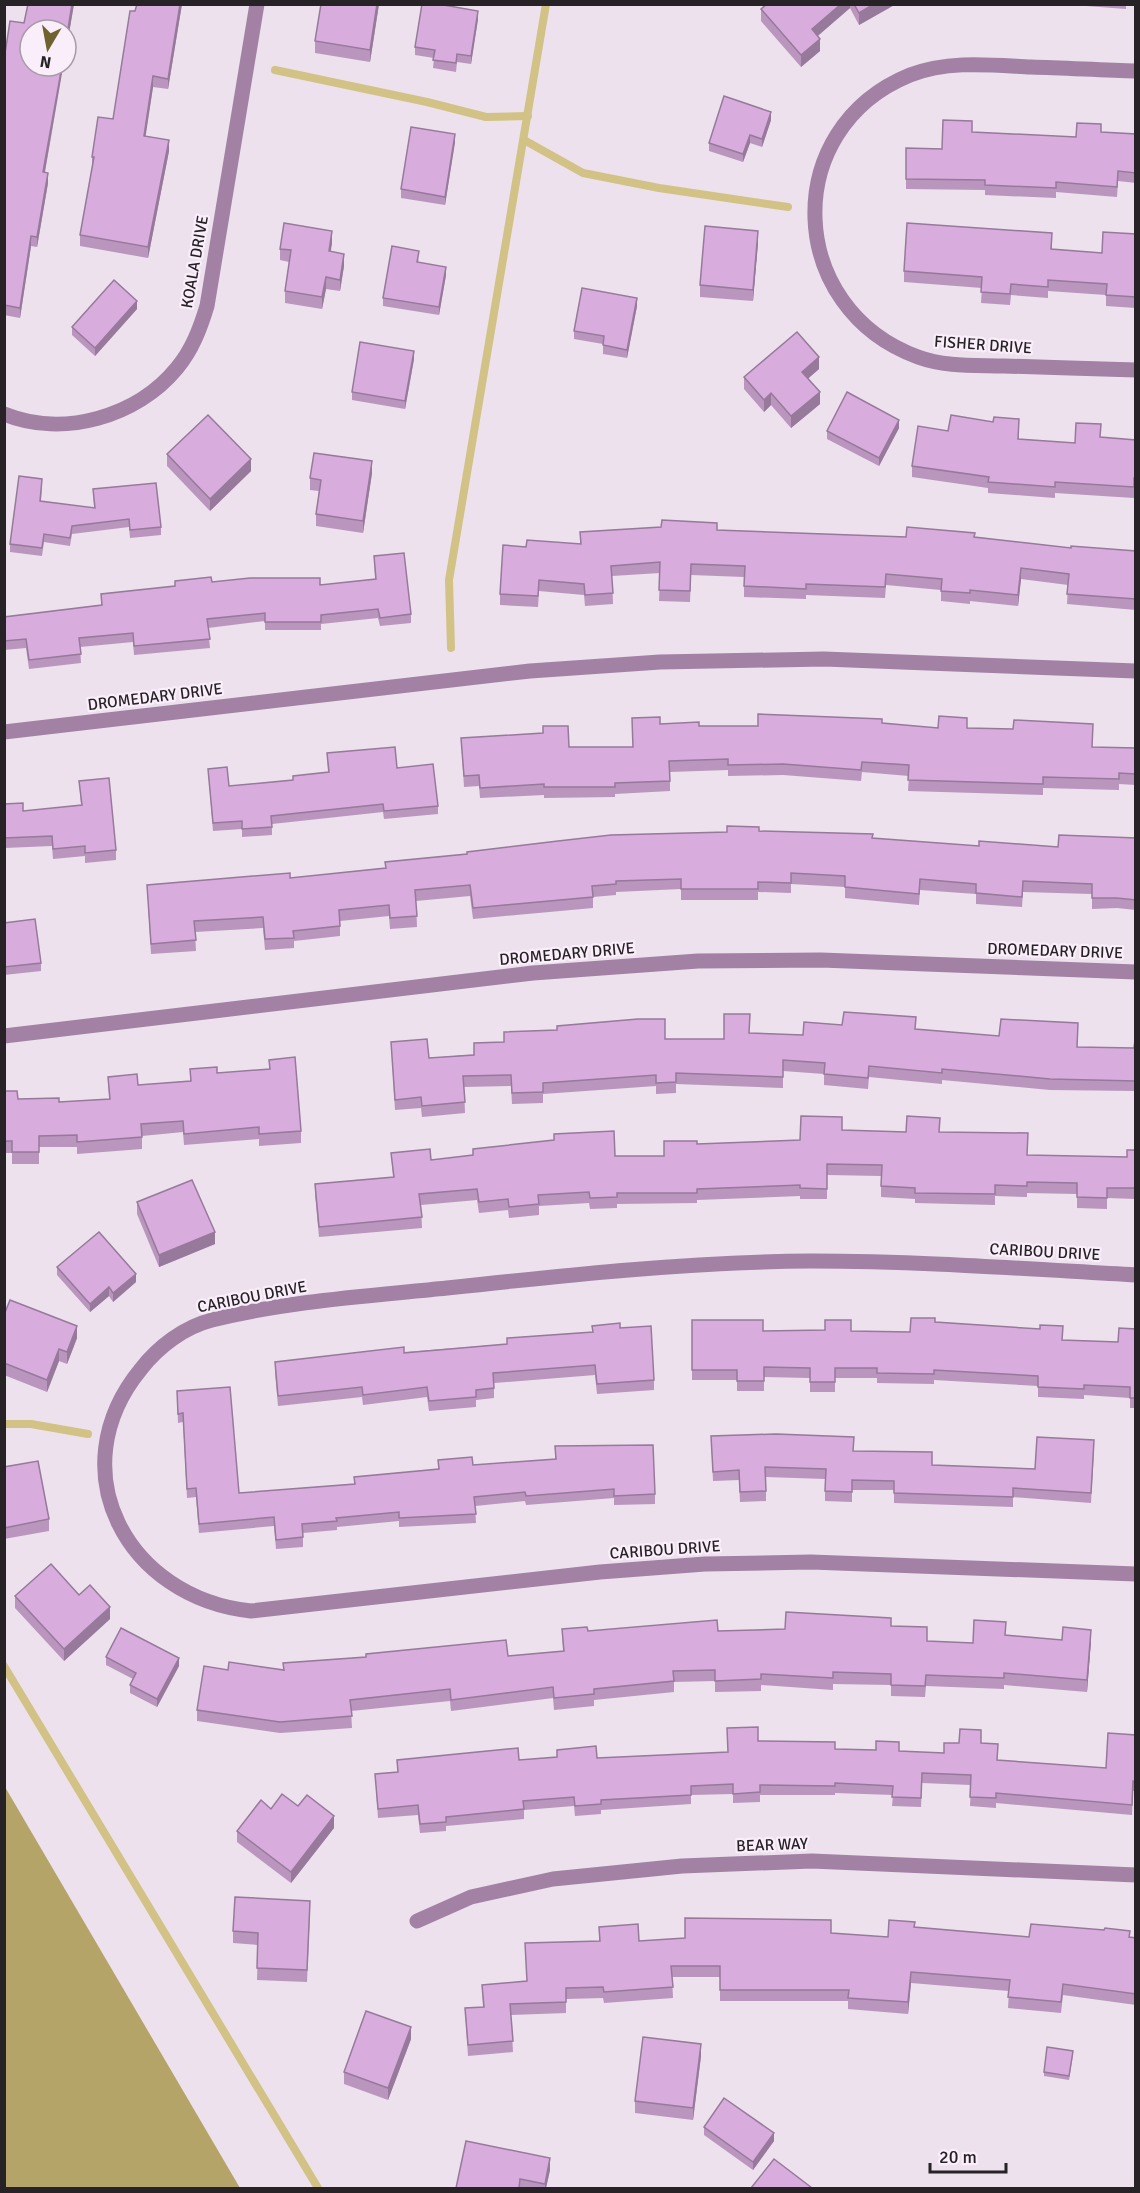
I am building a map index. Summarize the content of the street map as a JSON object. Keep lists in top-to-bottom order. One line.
{"streets":{"street":["KOALA DRIVE","FISHER DRIVE","DROMEDARY DRIVE","CARIBOU DRIVE","BEAR WAY"]},"scale_bar":"20 m","north":"bottom"}
